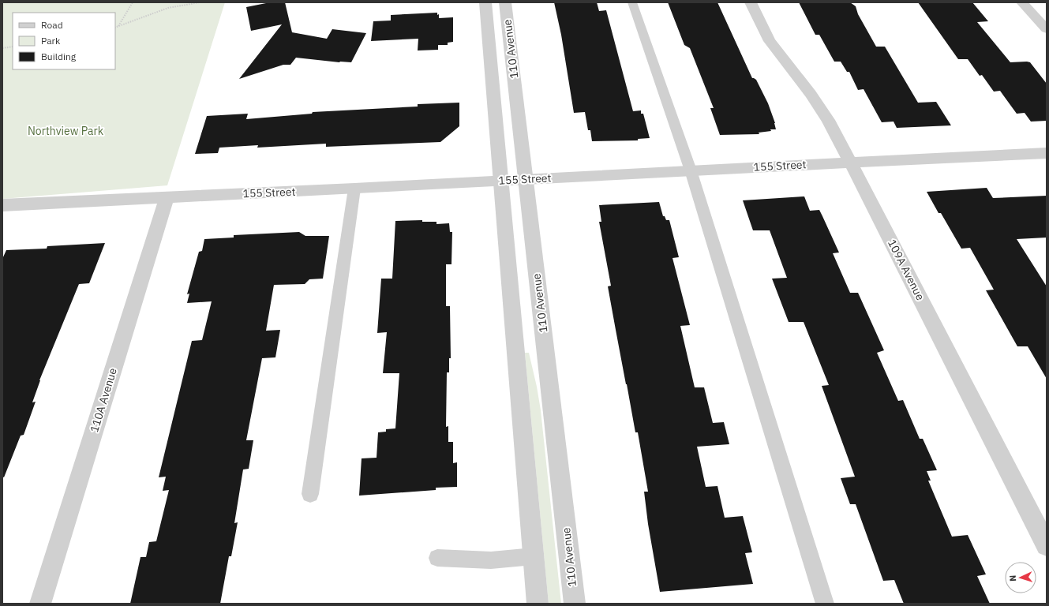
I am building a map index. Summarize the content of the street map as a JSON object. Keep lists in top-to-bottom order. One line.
{"streets":{"street":["110 Avenue","155 Street","109A Avenue","110A Avenue"]},"crossings":[["110 Avenue","155 Street"],["155 Street","109A Avenue"],["155 Street","110A Avenue"]],"parks":["Northview Park"],"legend":["Road","Park","Building"],"north":"left"}
